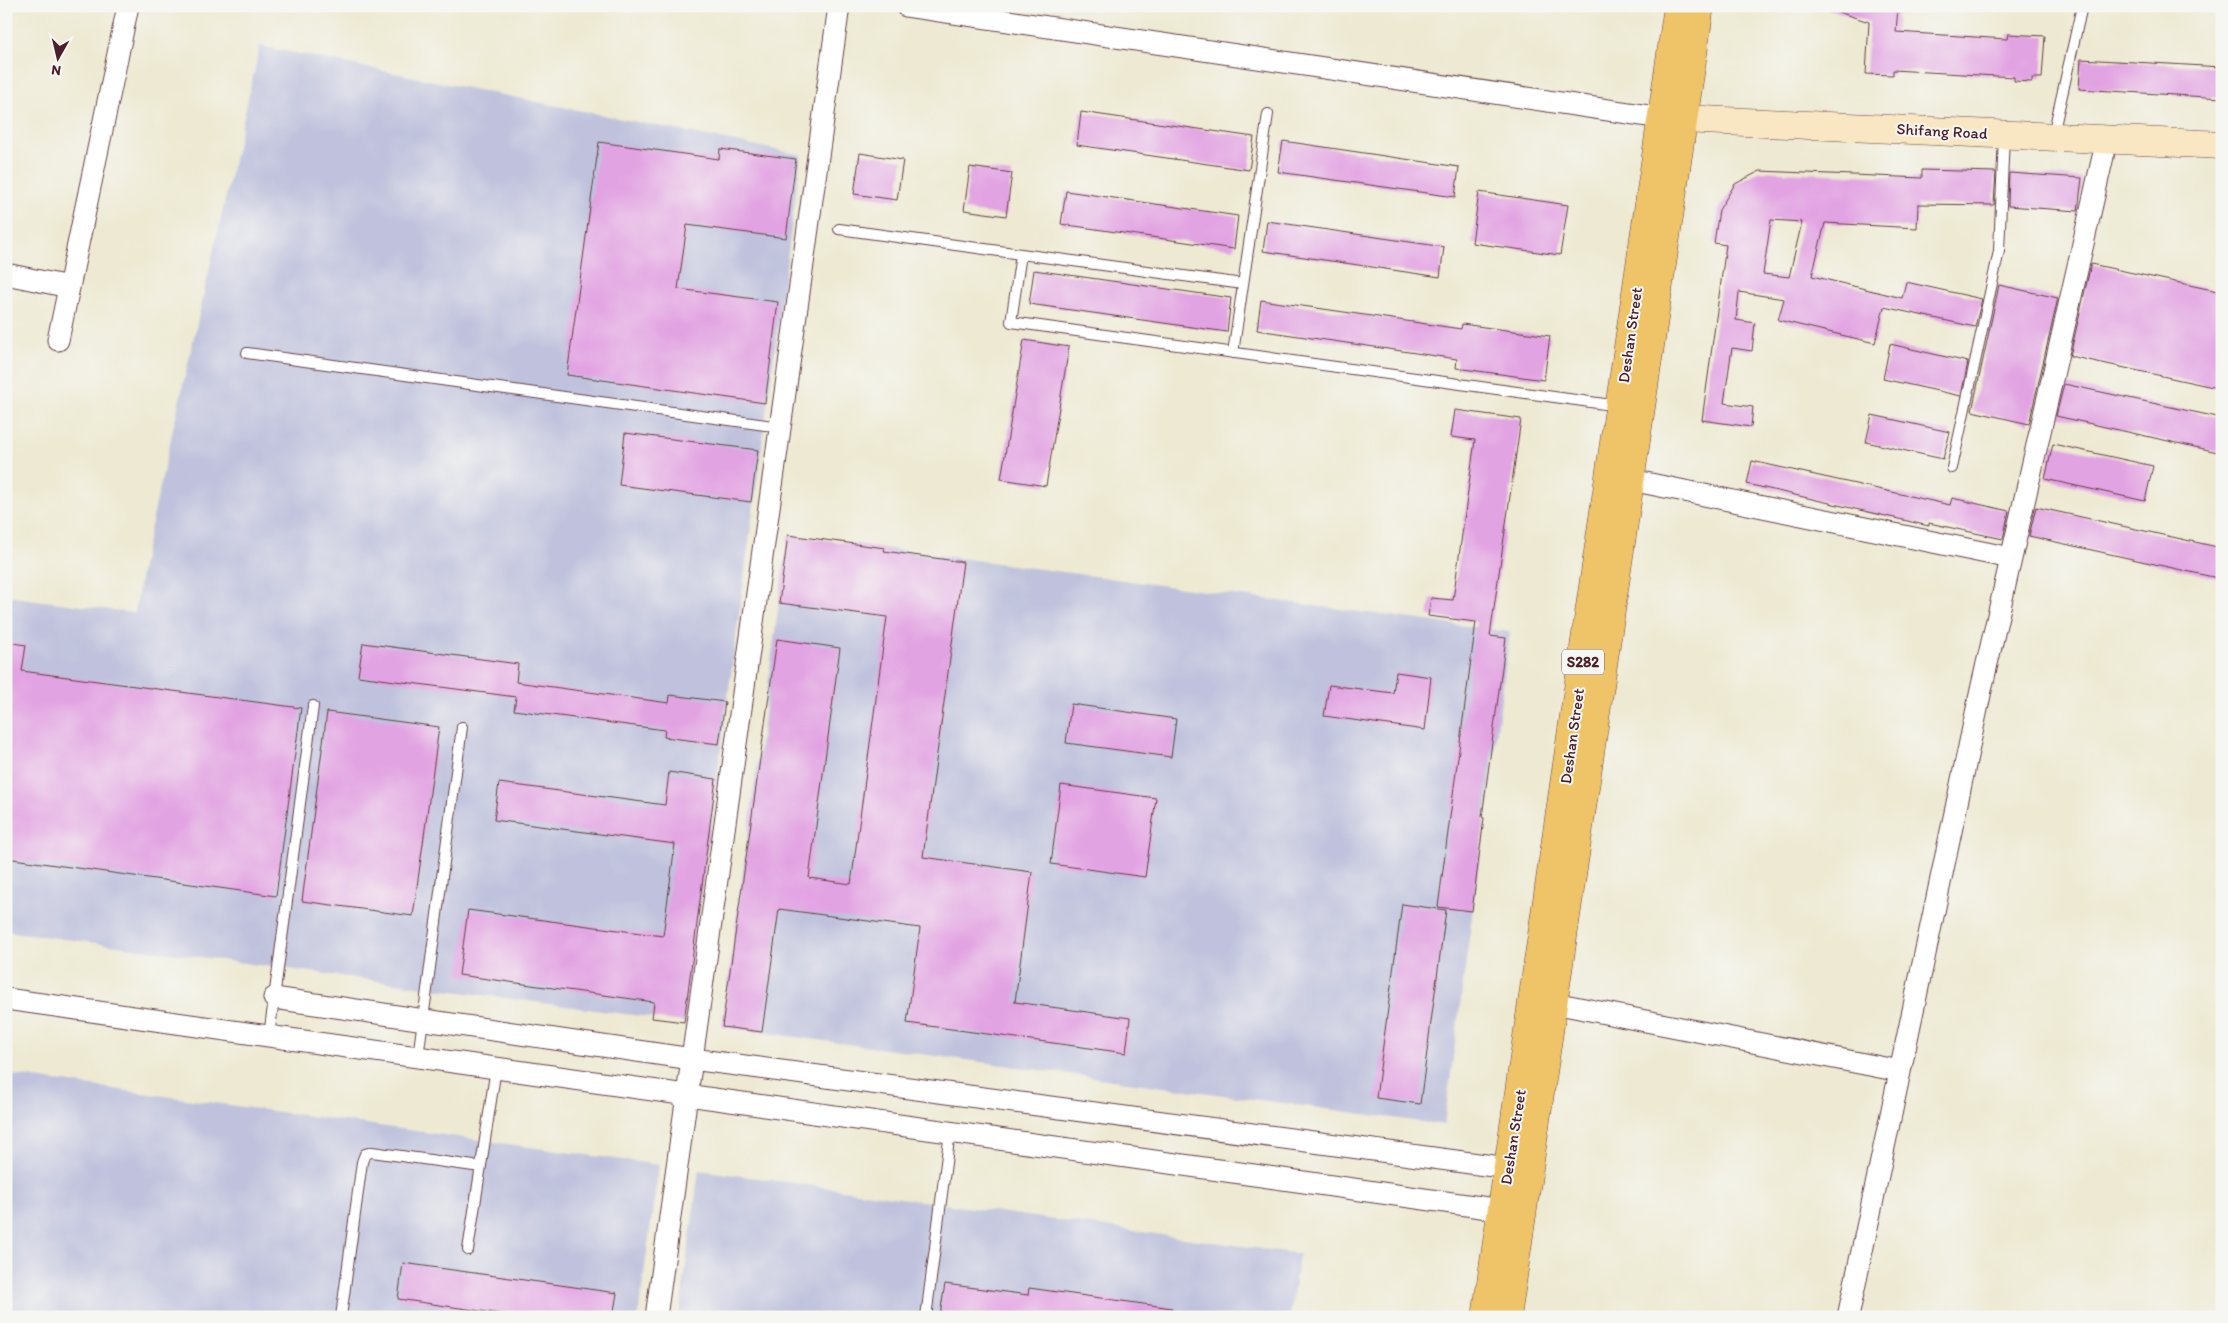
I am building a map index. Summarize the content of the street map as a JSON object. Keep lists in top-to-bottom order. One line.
{"streets":{"main road":["Deshan Street","S282"],"street":["Shifang Road"]},"crossings":[["Shifang Road","Deshan Street"]],"north":"bottom"}
